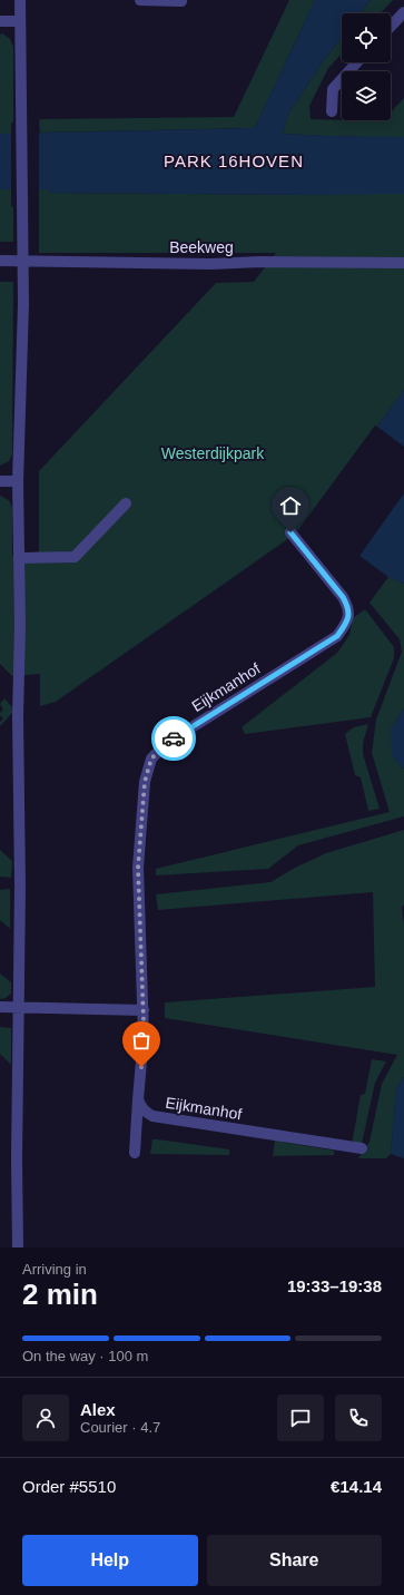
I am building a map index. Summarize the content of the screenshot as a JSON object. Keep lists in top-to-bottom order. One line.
{"streets":{"street":["Beekweg","Eijkmanhof"]},"districts":["PARK 16HOVEN"],"parks":["Westerdijkpark"],"page":{"heading":["2 min","Arriving in","19:33–19:38"],"panel":["Alex","Courier · 4.7","Order #5510","€14.14"],"bar":"On the way · 100 m","buttons":["Help","Share"]}}
